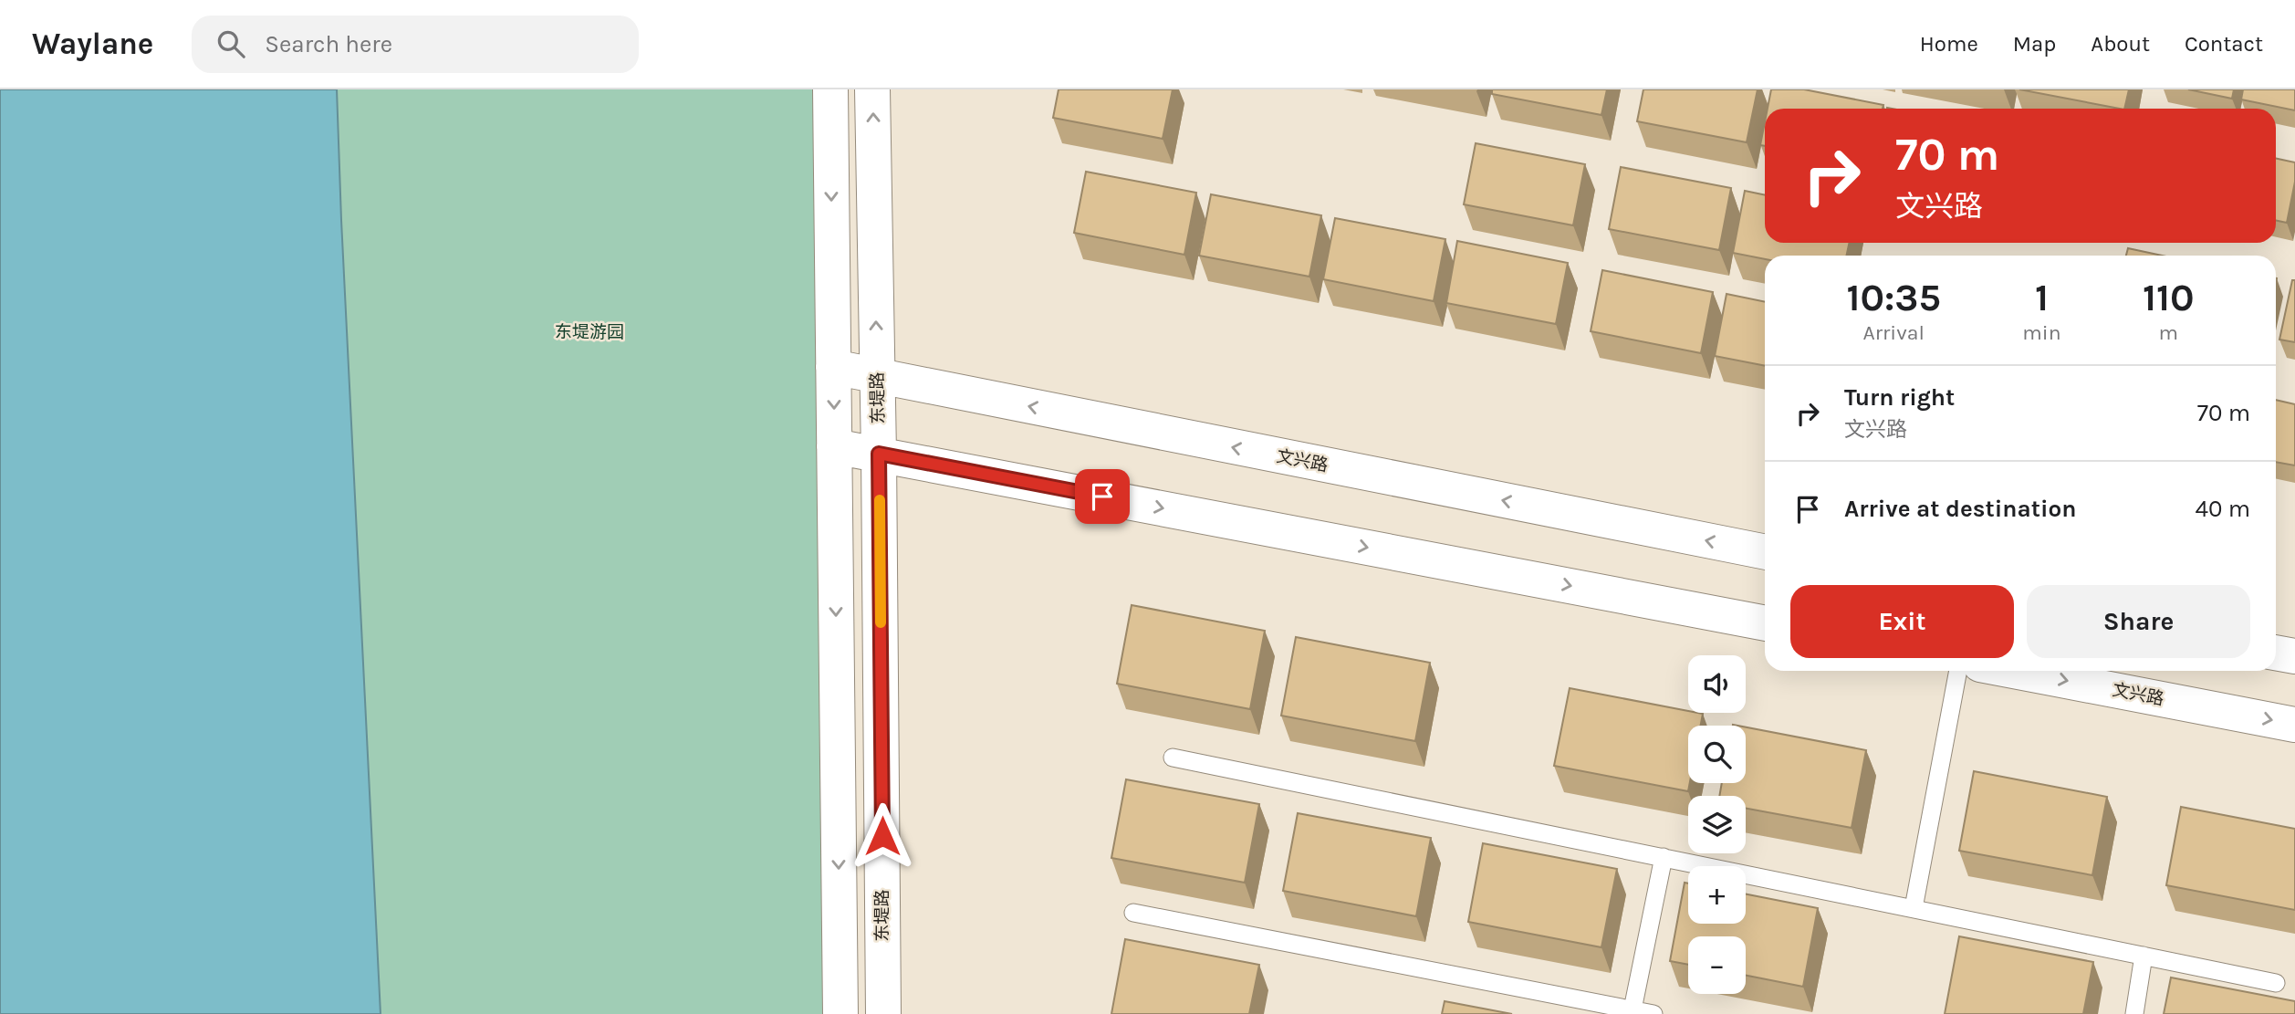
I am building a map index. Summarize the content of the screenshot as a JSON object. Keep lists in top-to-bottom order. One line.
{"streets":{"main road":["东堤路","文兴路"]},"crossings":[["东堤路","文兴路"]],"parks":["东堤游园"],"page":{"header":"Waylane","search":"Search here","nav":["Home","Map","About","Contact"],"turn":["70 m","文兴路"],"eta":["10:35","Arrival","1","min","110","m"],"list":[{"name":"Turn right","note":"文兴路","value":"70 m"},{"name":"Arrive at destination","value":"40 m"}],"buttons":["Exit","Share"],"map_buttons":["+","−"]}}
